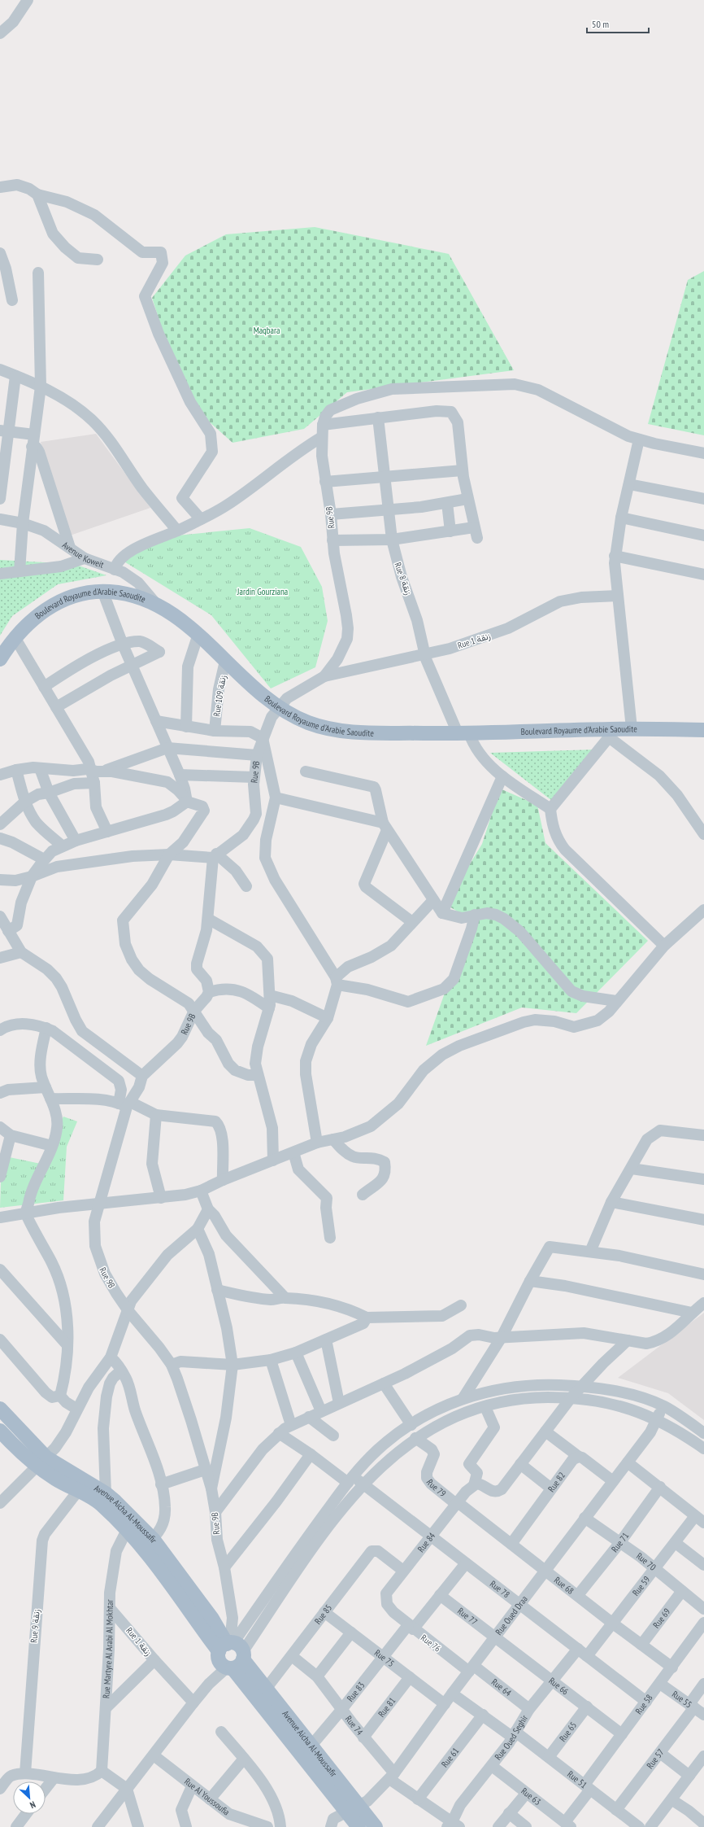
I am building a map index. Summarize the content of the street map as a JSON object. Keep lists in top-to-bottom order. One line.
{"streets":{"main road":["Boulevard Royaume d'Arabie Saoudite","Avenue Aicha Al-Moussafir"],"street":["Rue 9B","Avenue Koweit","Rue 8 زنقة","Rue 1 زنقة","Rue 109 زنقة","Rue 82","Rue 79","Rue 84","Rue 71","Rue 70","Rue 68","Rue 59","Rue 78","Rue 85","Rue 77","Rue Oued Draa","Rue 69","Rue 9 زنقة","Rue 76","Rue Martyre Al Arabi Al Mokhtar","Rue 75","Rue 66","Rue 64","Rue 83","Rue 55","Rue 58","Rue 81","Rue 74","Rue 65","Rue Oued Seghir","Rue 61","Rue 57","Rue 51","Rue Al Youssoufia","Rue 63"]},"crossings":[["Rue 9B","Boulevard Royaume d'Arabie Saoudite"],["Rue 9B","Rue 1 زنقة"],["Rue 9B","Avenue Aicha Al-Moussafir"],["Avenue Koweit","Boulevard Royaume d'Arabie Saoudite"],["Rue 8 زنقة","Boulevard Royaume d'Arabie Saoudite"],["Rue 8 زنقة","Rue 1 زنقة"],["Boulevard Royaume d'Arabie Saoudite","Rue 109 زنقة"],["Rue 1 زنقة","Rue Martyre Al Arabi Al Mokhtar"],["Rue 82","Rue 68"],["Rue 79","Rue 84"],["Rue 79","Rue 68"],["Avenue Aicha Al-Moussafir","Rue 85"],["Avenue Aicha Al-Moussafir","Rue Oued Draa"],["Avenue Aicha Al-Moussafir","Rue 9 زنقة"],["Avenue Aicha Al-Moussafir","Rue Martyre Al Arabi Al Mokhtar"],["Avenue Aicha Al-Moussafir","Rue 83"],["Rue 84","Rue 68"],["Rue 84","Rue 78"],["Rue 84","Rue 85"],["Rue 84","Rue 76"],["Rue 71","Rue 70"],["Rue 71","Rue 68"],["Rue 70","Rue 59"],["Rue 70","Rue Oued Draa"],["Rue 70","Rue 69"],["Rue 68","Rue 59"],["Rue 68","Rue Oued Draa"],["Rue 68","Rue 69"],["Rue 68","Rue 58"],["Rue 59","Rue 78"],["Rue 78","Rue Oued Draa"],["Rue 78","Rue 83"],["Rue 78","Rue 58"],["Rue 78","Rue Oued Seghir"],["Rue 85","Rue 75"],["Rue 77","Rue Oued Draa"],["Rue 77","Rue 66"],["Rue 77","Rue 83"],["Rue Oued Draa","Rue 76"],["Rue Oued Draa","Rue 75"],["Rue Oued Draa","Rue 66"],["Rue Oued Draa","Rue 64"],["Rue Oued Draa","Rue 74"],["Rue Oued Draa","Rue 51"],["Rue 76","Rue 64"],["Rue 76","Rue 83"],["Rue 75","Rue 83"],["Rue 75","Rue 81"],["Rue 66","Rue 58"],["Rue 66","Rue 65"],["Rue 66","Rue Oued Seghir"],["Rue 64","Rue Oued Seghir"],["Rue 83","Rue 74"],["Rue 55","Rue 58"],["Rue 55","Rue 57"],["Rue 58","Rue 51"],["Rue 58","Rue 63"],["Rue 81","Rue 74"],["Rue 65","Rue 51"],["Rue Oued Seghir","Rue 51"],["Rue Oued Seghir","Rue 63"],["Rue 61","Rue 51"],["Rue 57","Rue 51"]],"parks":["Maqbara","Jardin Gourziana"],"scale_bar":"50 m","north":"bottom right"}
